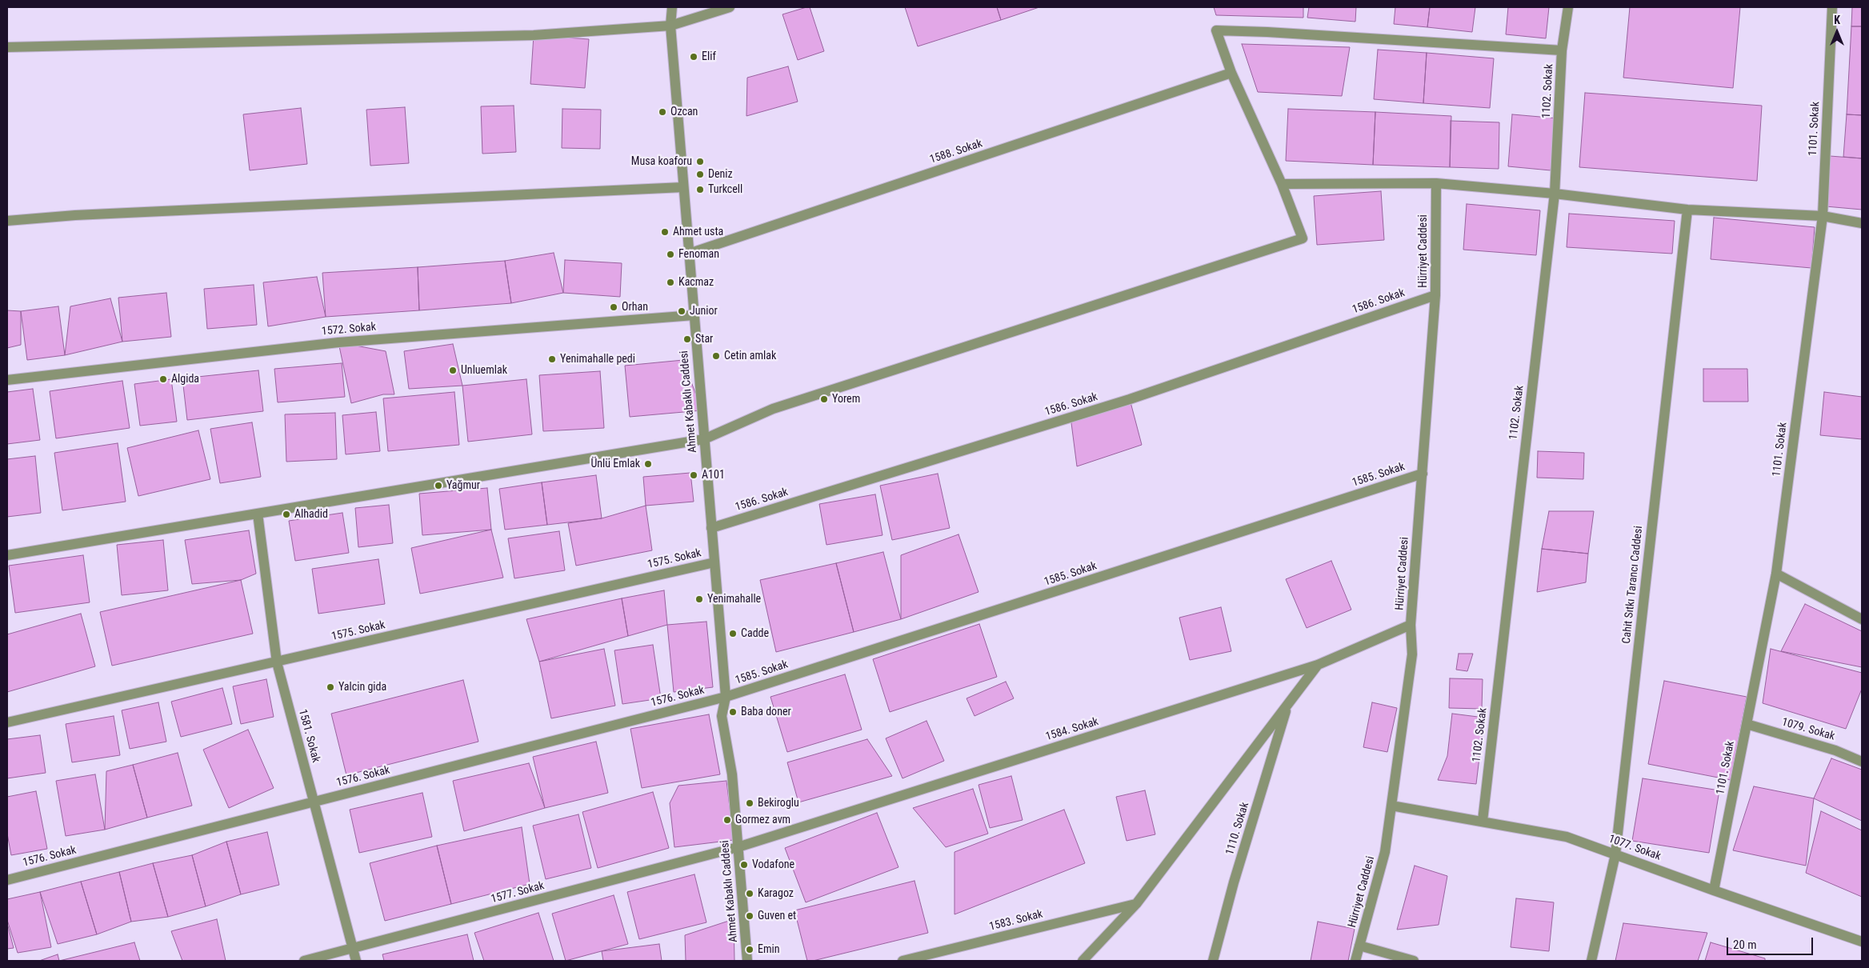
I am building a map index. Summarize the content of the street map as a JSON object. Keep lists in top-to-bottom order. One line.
{"streets":{"street":["1102. Sokak","1101. Sokak","1588. Sokak","Hürriyet Caddesi","1586. Sokak","1572. Sokak","Ahmet Kabaklı Caddesi","1585. Sokak","1575. Sokak","Cahit Sıtkı Tarancı Caddesi","1576. Sokak","1584. Sokak","1079. Sokak","1581. Sokak","1110. Sokak","1077. Sokak","1577. Sokak","1583. Sokak"]},"crossings":[["1102. Sokak","1077. Sokak"],["1101. Sokak","1079. Sokak"],["1101. Sokak","1077. Sokak"],["1588. Sokak","Ahmet Kabaklı Caddesi"],["Hürriyet Caddesi","1586. Sokak"],["Hürriyet Caddesi","1585. Sokak"],["Hürriyet Caddesi","1584. Sokak"],["Hürriyet Caddesi","1077. Sokak"],["1586. Sokak","Ahmet Kabaklı Caddesi"],["1572. Sokak","Ahmet Kabaklı Caddesi"],["Ahmet Kabaklı Caddesi","1585. Sokak"],["Ahmet Kabaklı Caddesi","1575. Sokak"],["Ahmet Kabaklı Caddesi","1576. Sokak"],["Ahmet Kabaklı Caddesi","1584. Sokak"],["Ahmet Kabaklı Caddesi","1577. Sokak"],["1585. Sokak","1576. Sokak"],["1575. Sokak","1581. Sokak"],["Cahit Sıtkı Tarancı Caddesi","1077. Sokak"],["1576. Sokak","1581. Sokak"],["1584. Sokak","1577. Sokak"],["1581. Sokak","1577. Sokak"]],"places":["Elif","Ozcan","Musa koaforu","Deniz","Turkcell","Ahmet usta","Fenoman","Kacmaz","Orhan","Junior","Star","Cetin amlak","Yenimahalle pedi","Unluemlak","Algida","Yorem","Ünlü Emlak","A101","Yağmur","Alhadid","Yenimahalle","Cadde","Yalcin gida","Baba doner","Bekiroglu","Gormez avm","Vodafone","Karagoz","Guven et","Emin"],"scale_bar":"20 m","north":"top"}
